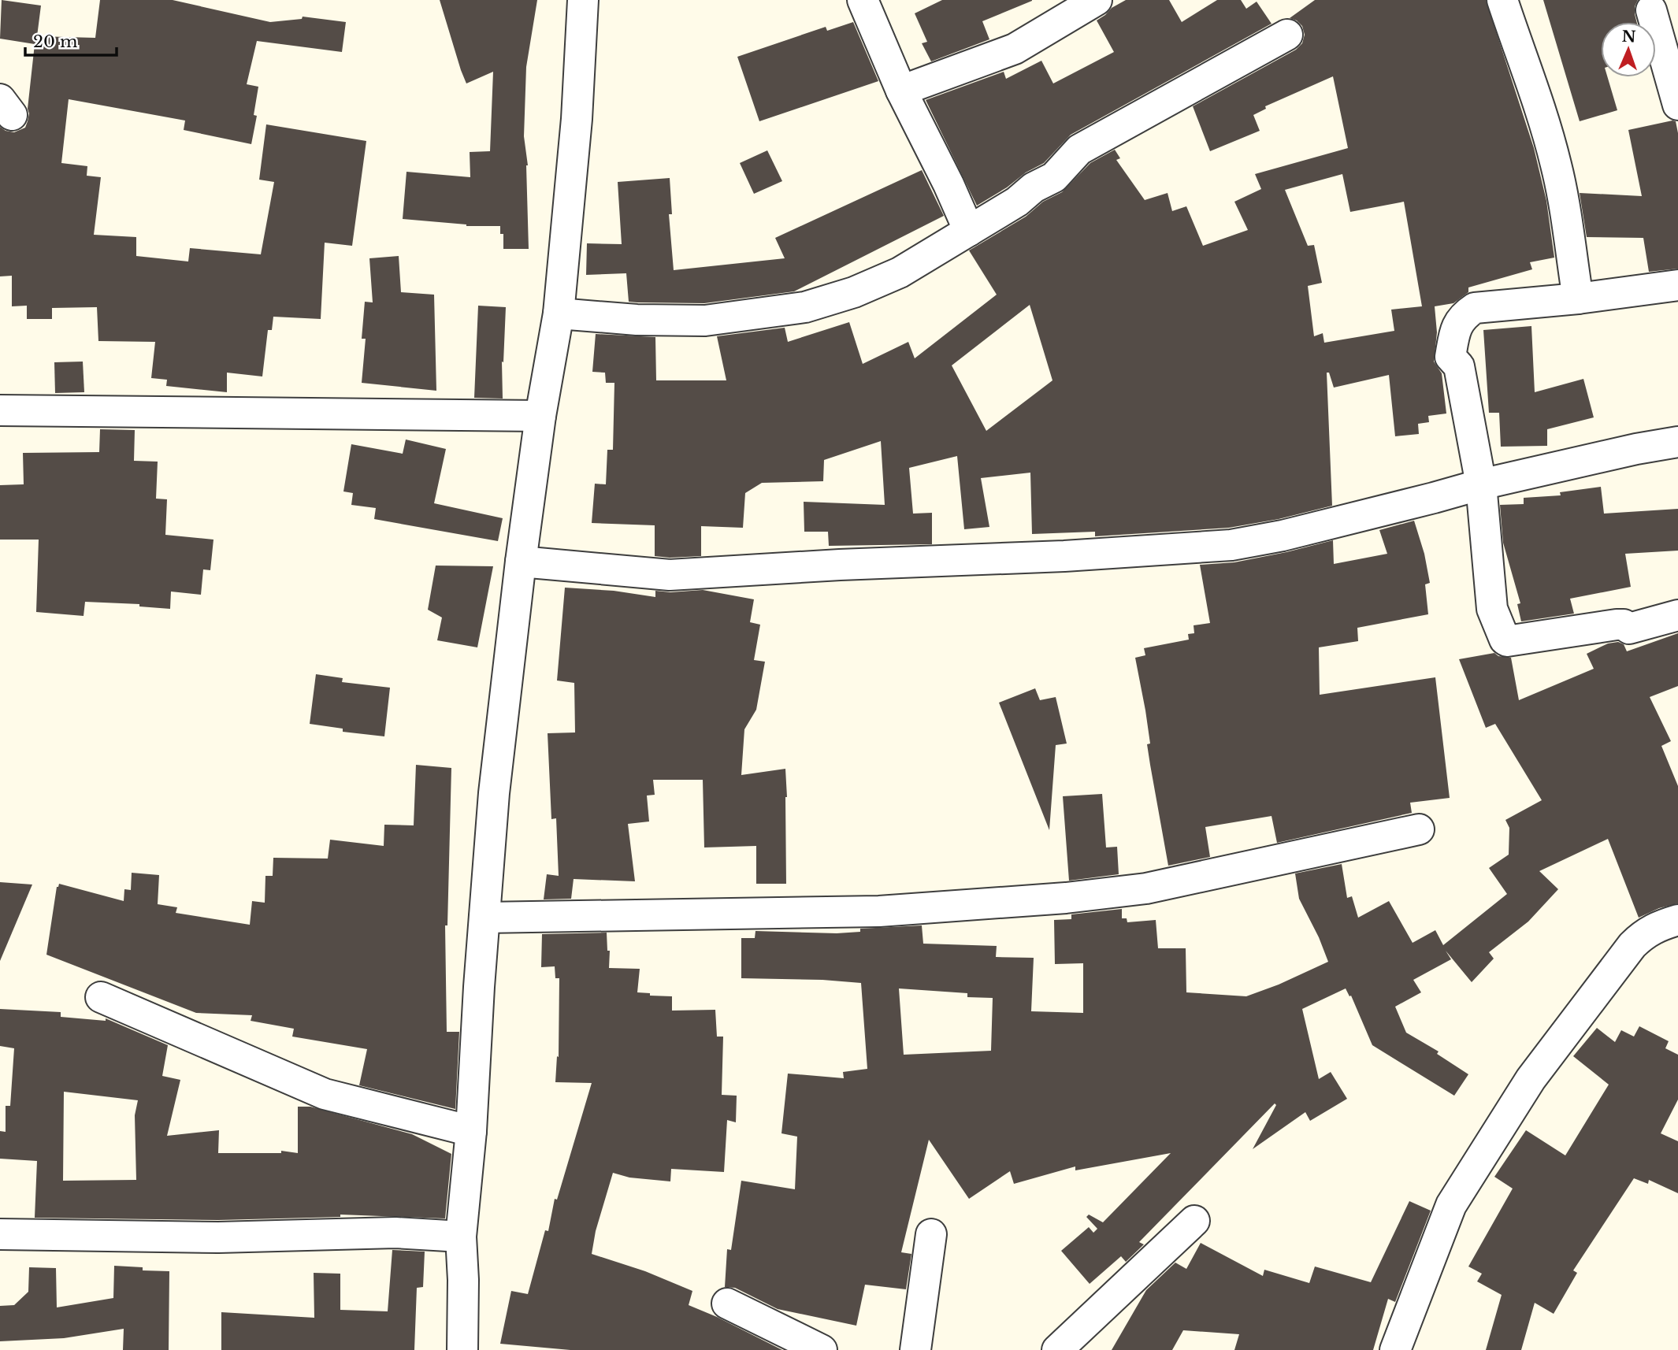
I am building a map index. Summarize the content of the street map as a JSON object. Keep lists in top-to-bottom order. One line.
{"scale_bar":"20 m","north":"top"}
